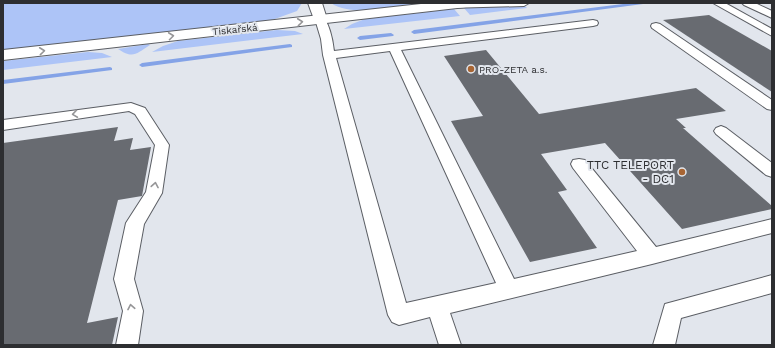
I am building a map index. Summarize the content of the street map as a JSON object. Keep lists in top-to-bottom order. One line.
{"streets":{"street":["Tiskařská"]},"one_way":["Tiskařská"],"places":["PRO-ZETA a.s.","TTC TELEPORT - DC1"]}
